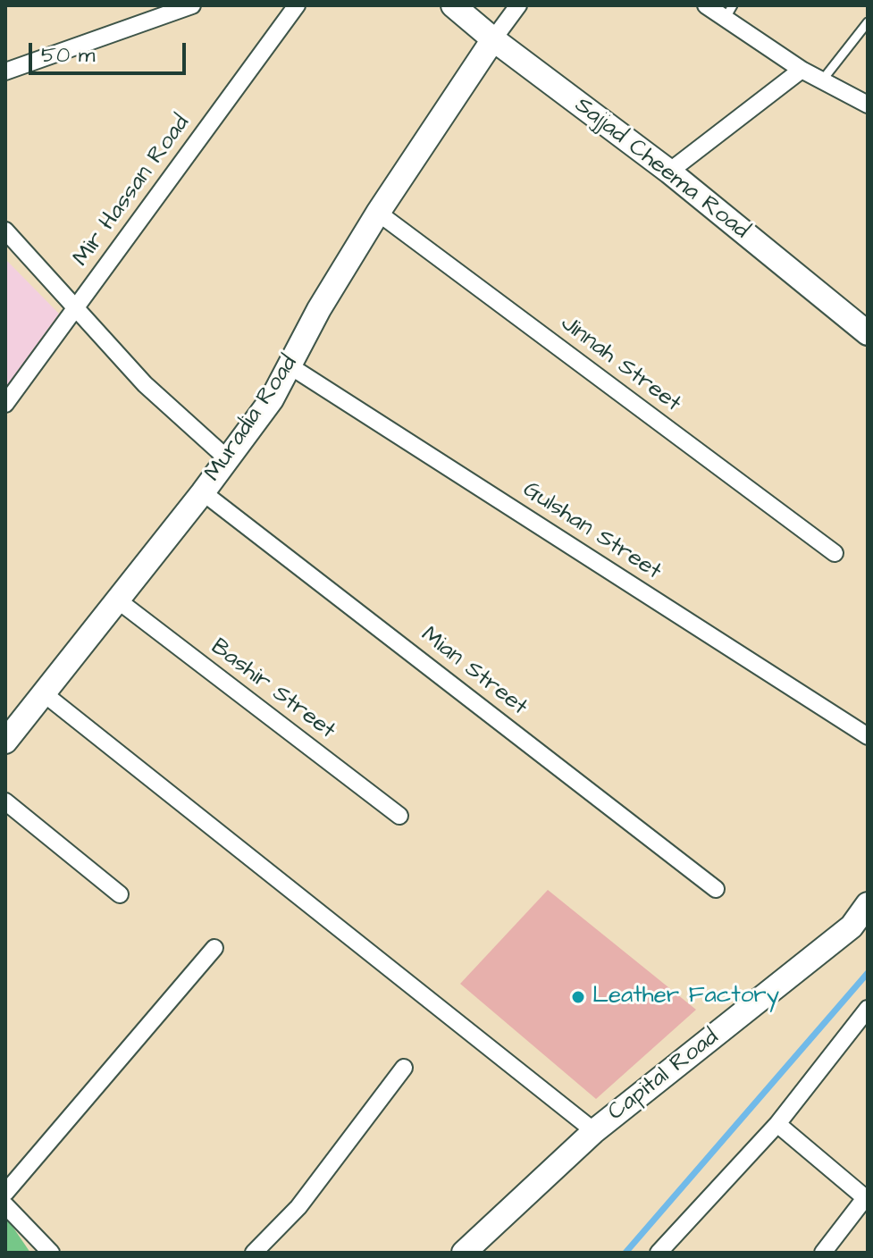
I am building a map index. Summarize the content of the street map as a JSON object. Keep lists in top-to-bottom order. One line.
{"streets":{"street":["Sajjad Cheema Road","Mir Hassan Road","Jinnah Street","Muradia Road","Gulshan Street","Mian Street","Bashir Street","Capital Road"]},"crossings":[["Sajjad Cheema Road","Muradia Road"],["Jinnah Street","Muradia Road"],["Muradia Road","Gulshan Street"],["Muradia Road","Mian Street"],["Muradia Road","Bashir Street"]],"places":["Leather Factory"],"scale_bar":"50 m"}
